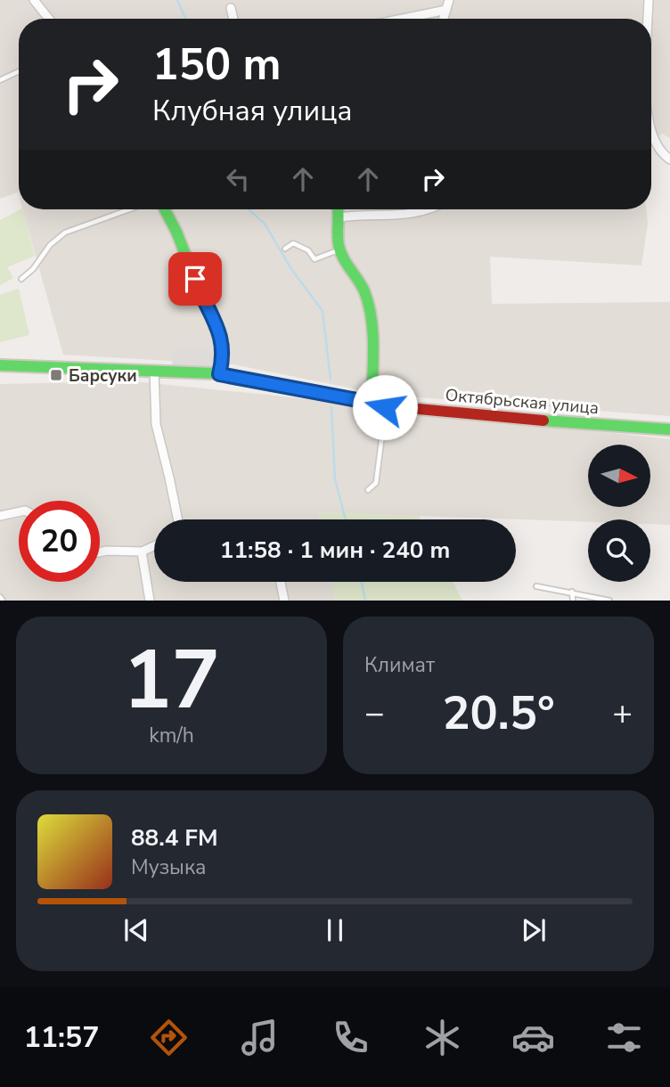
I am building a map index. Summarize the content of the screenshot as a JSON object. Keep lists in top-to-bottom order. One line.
{"streets":{"main road":["Октябрьская улица"]},"places":{"transit":["Барсуки"]},"north":"right","page":{"turn":["150 m","Клубная улица"],"limit":"20","trip":"11:58 · 1 мин · 240 m","tile":[["17","km/h"],"Климат"],"heat":["−","20.5°","+"],"song":["88.4 FM","Музыка"],"tabs":"11:57"}}
